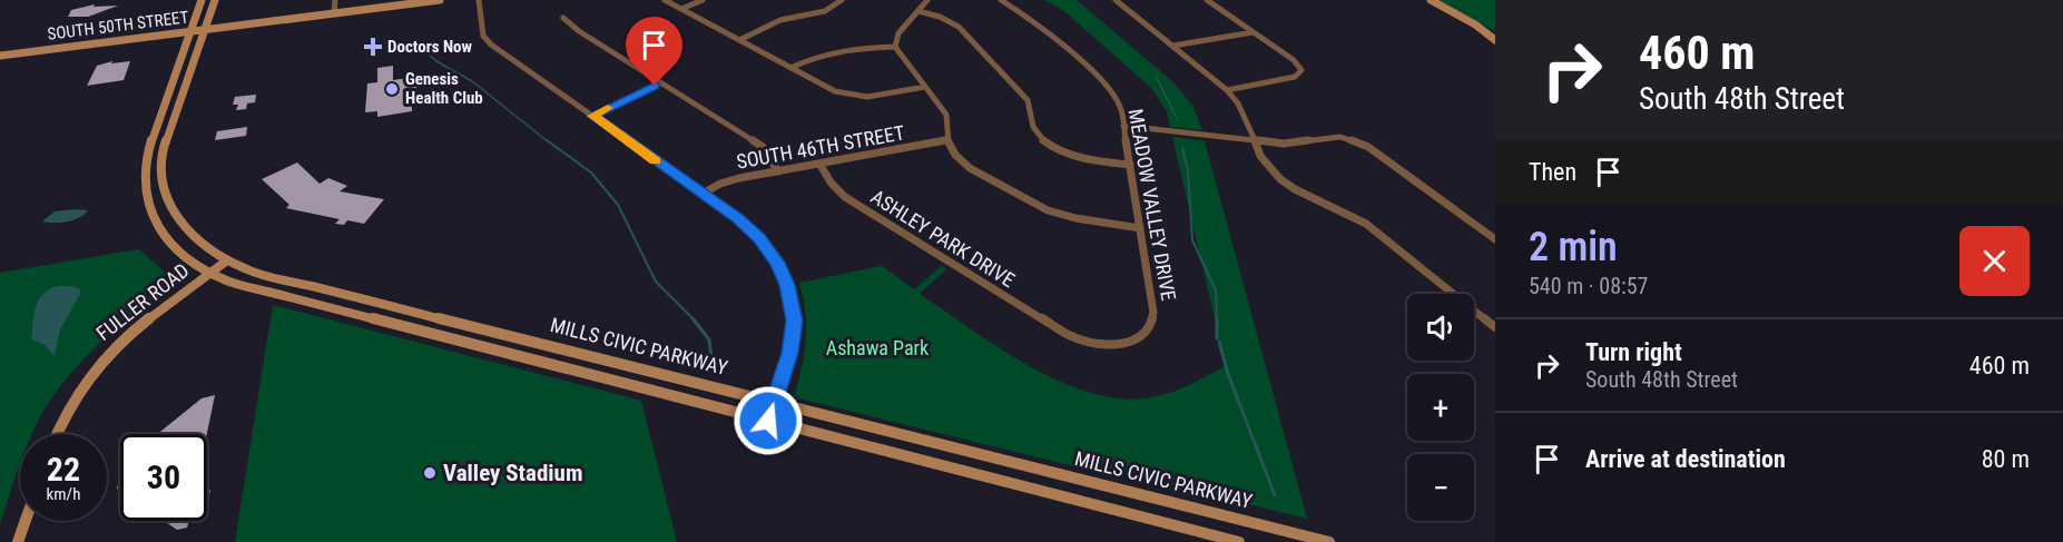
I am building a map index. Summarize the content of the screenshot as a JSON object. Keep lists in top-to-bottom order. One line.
{"streets":{"main road":["SOUTH 50TH STREET","FULLER ROAD","MILLS CIVIC PARKWAY"],"street":["SOUTH 46TH STREET","MEADOW VALLEY DRIVE","ASHLEY PARK DRIVE"]},"crossings":[["SOUTH 50TH STREET","MILLS CIVIC PARKWAY"],["SOUTH 46TH STREET","ASHLEY PARK DRIVE"],["MEADOW VALLEY DRIVE","ASHLEY PARK DRIVE"],["FULLER ROAD","MILLS CIVIC PARKWAY"]],"parks":["Ashawa Park"],"places":{"health":["Doctors Now"],"other":["Genesis Health Club","Valley Stadium"]},"page":{"turn":["460 m","South 48th Street"],"then":"Then","heading":["2 min","540 m · 08:57"],"map_buttons":["+","−"],"list":[{"name":"Turn right","note":"South 48th Street","value":"460 m"},{"name":"Arrive at destination","value":"80 m"}],"speed":"22 km/h","limit":"30"}}
